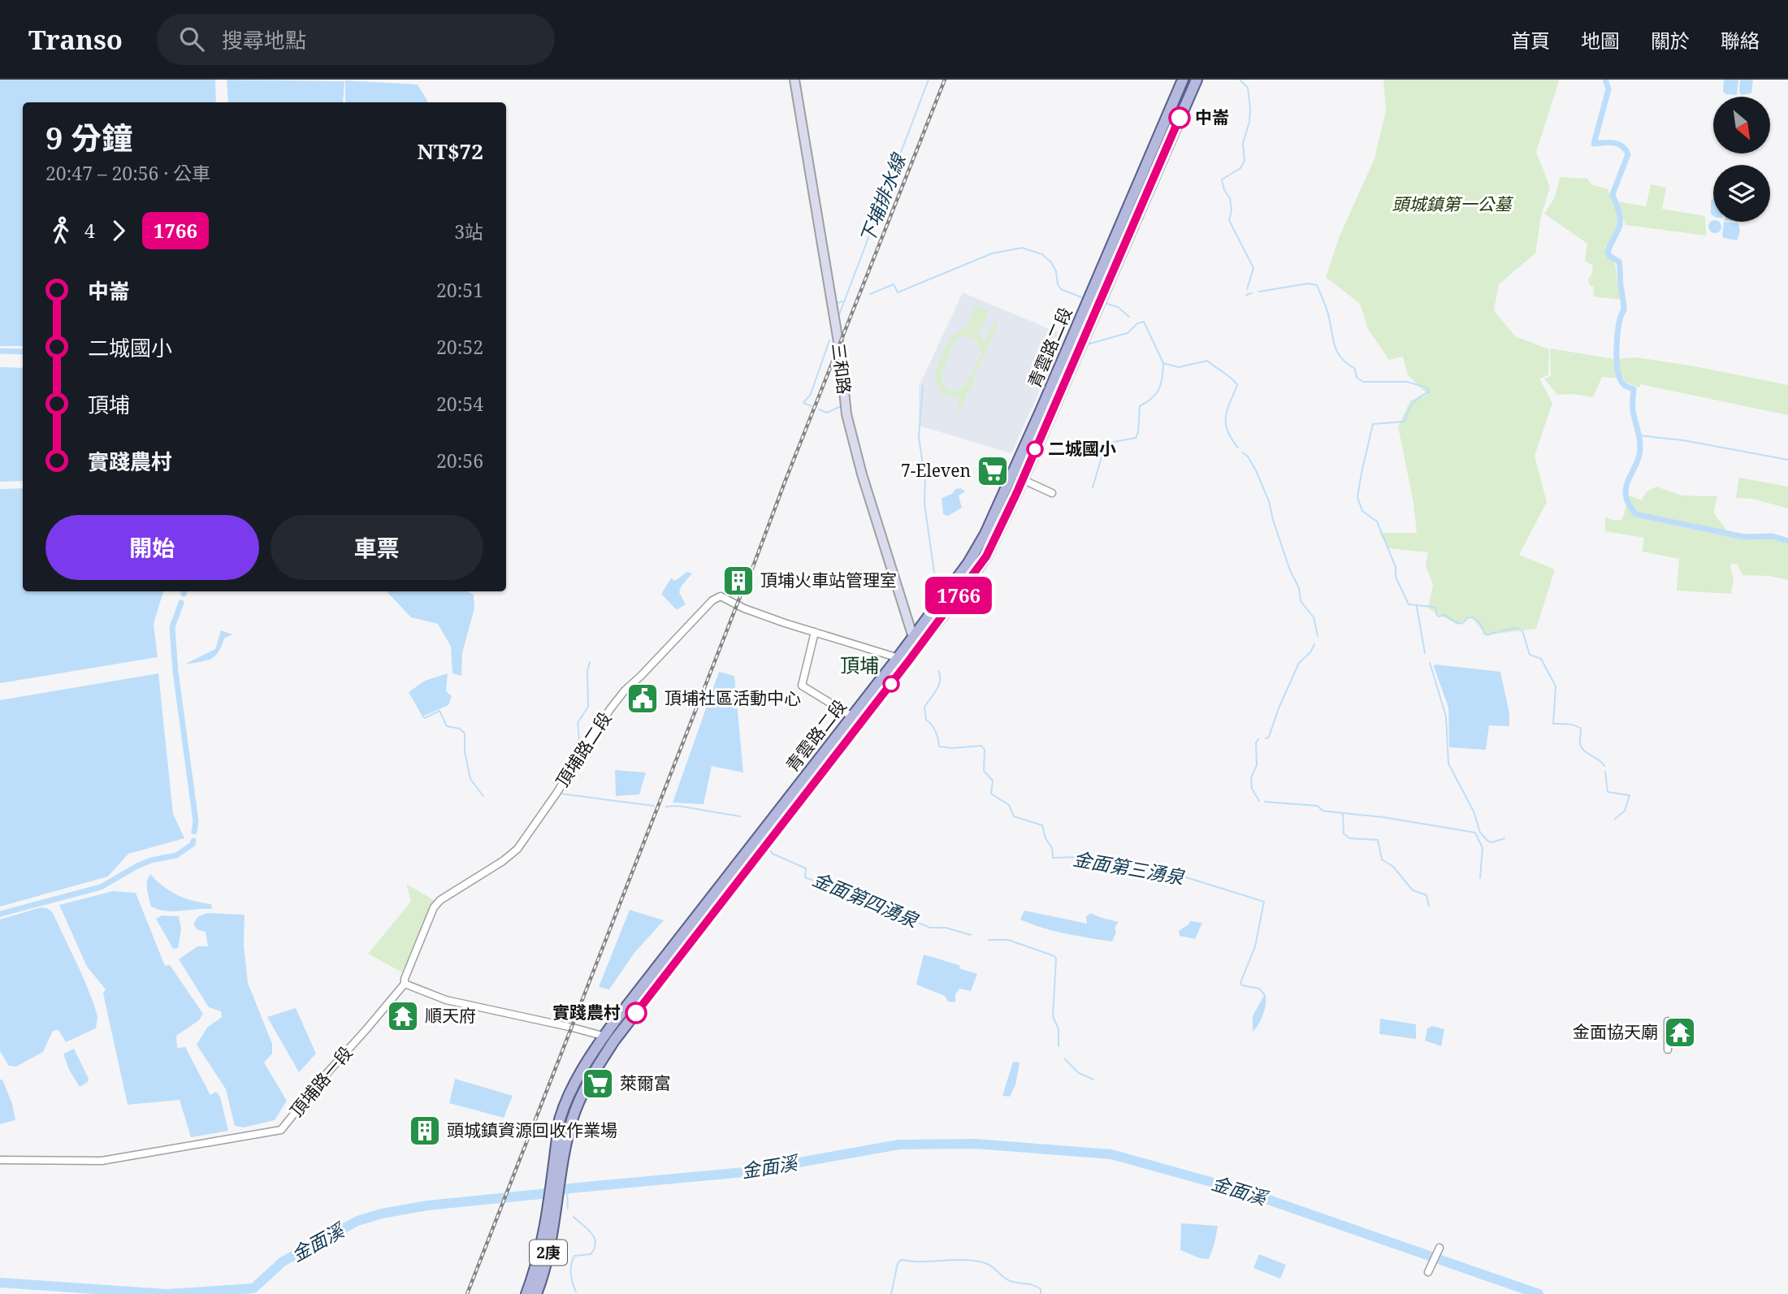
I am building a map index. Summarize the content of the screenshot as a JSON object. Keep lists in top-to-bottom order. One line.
{"streets":{"main road":["青雲路二段","三和路","2庚"],"street":["頂埔路二段","頂埔路一段"]},"crossings":[["青雲路二段","三和路"],["青雲路二段","頂埔路二段"],["青雲路二段","2庚"],["頂埔路二段","頂埔路一段"]],"districts":["頂埔"],"water":["下埔排水線","金面第三湧泉","金面第四湧泉","金面溪"],"parks":["頭城鎮第一公墓"],"places":{"other":["中崙","二城國小","實踐農村"],"supermarket":["7-Eleven","萊爾富"],"building":["頂埔火車站管理室","頭城鎮資源回收作業場"],"public building":["頂埔社區活動中心"],"temple":["順天府","金面協天廟"]},"lines":["bus line 1766"],"north":"bottom right","page":{"header":"Transo","search":"搜尋地點","nav":["首頁","地圖","關於","聯絡"],"on_map":"1766","heading":["9 分鐘","20:47 – 20:56 · 公車","NT$72"],"legs":["4","1766","3站"],"list":[{"name":"中崙","value":"20:51"},{"name":"二城國小","value":"20:52"},{"name":"頂埔","value":"20:54"},{"name":"實踐農村","value":"20:56"}],"buttons":["開始","車票"]}}
